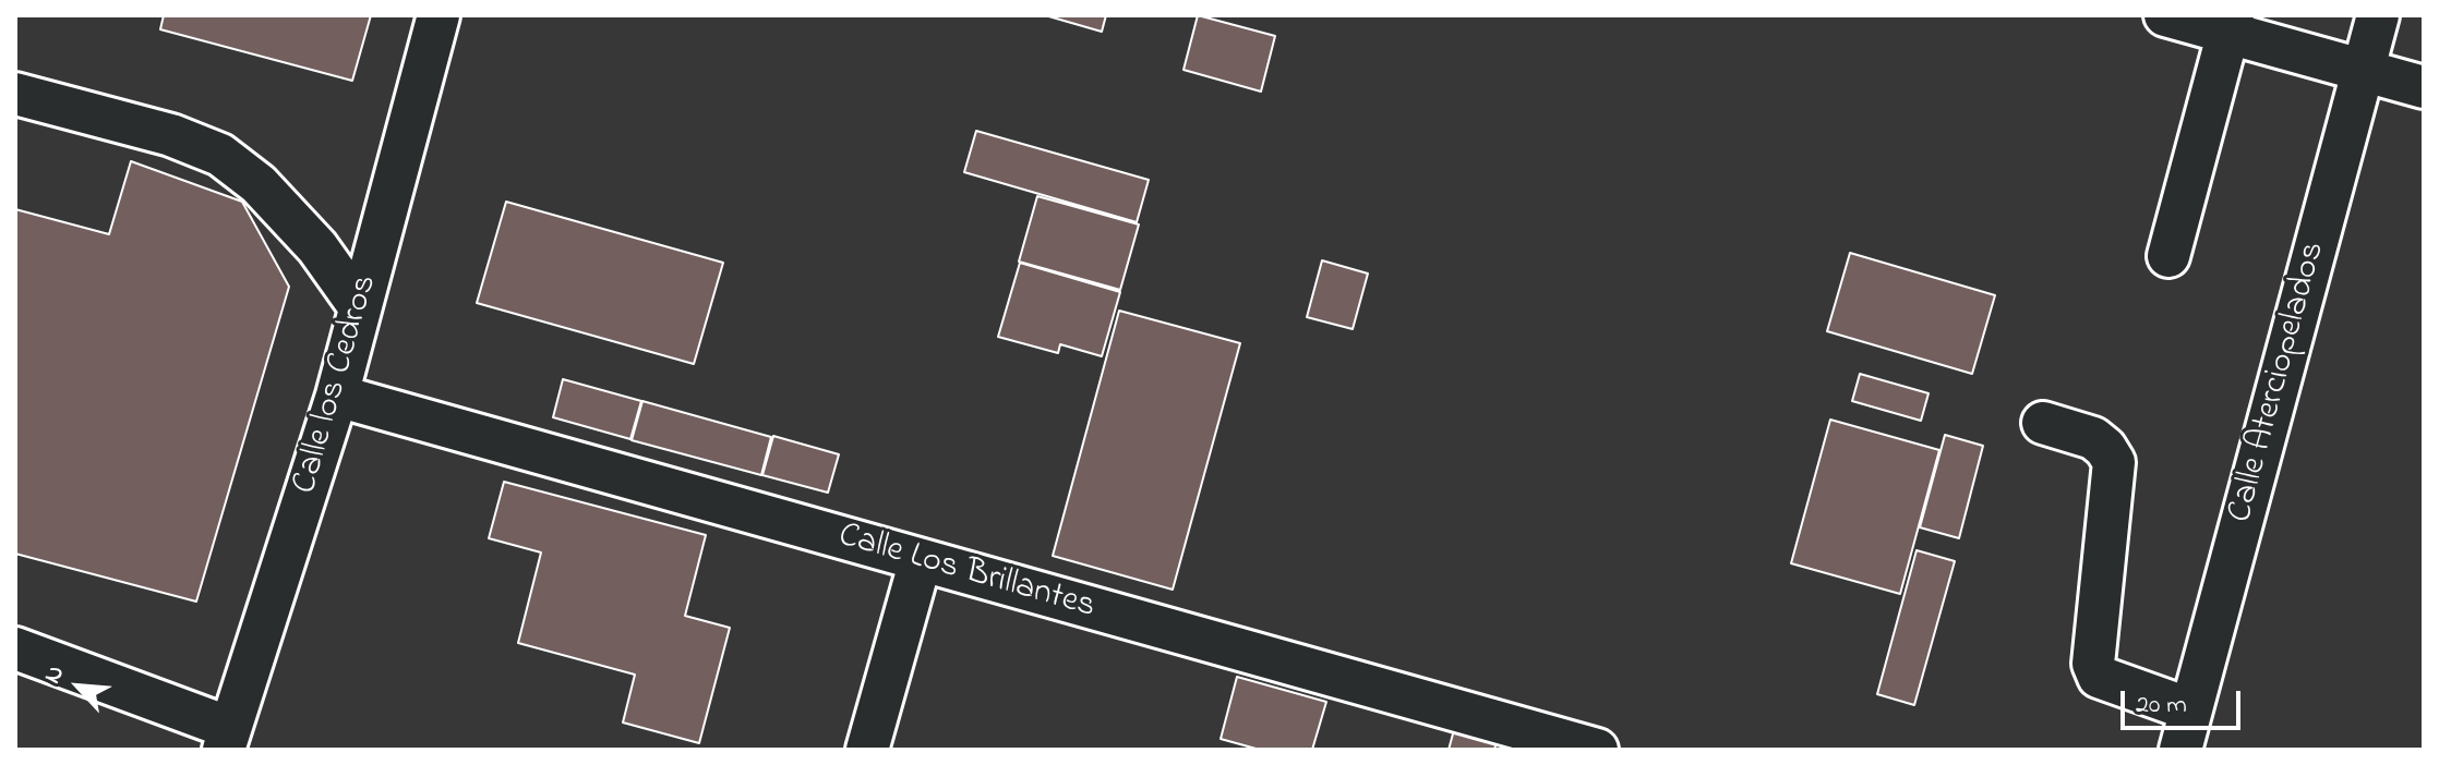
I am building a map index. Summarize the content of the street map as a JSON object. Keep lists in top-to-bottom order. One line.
{"streets":{"street":["Calle Aterciopelados","Calle los Cedros","Calle Los Brillantes"]},"crossings":[["Calle los Cedros","Calle Los Brillantes"]],"scale_bar":"20 m","north":"top left"}
